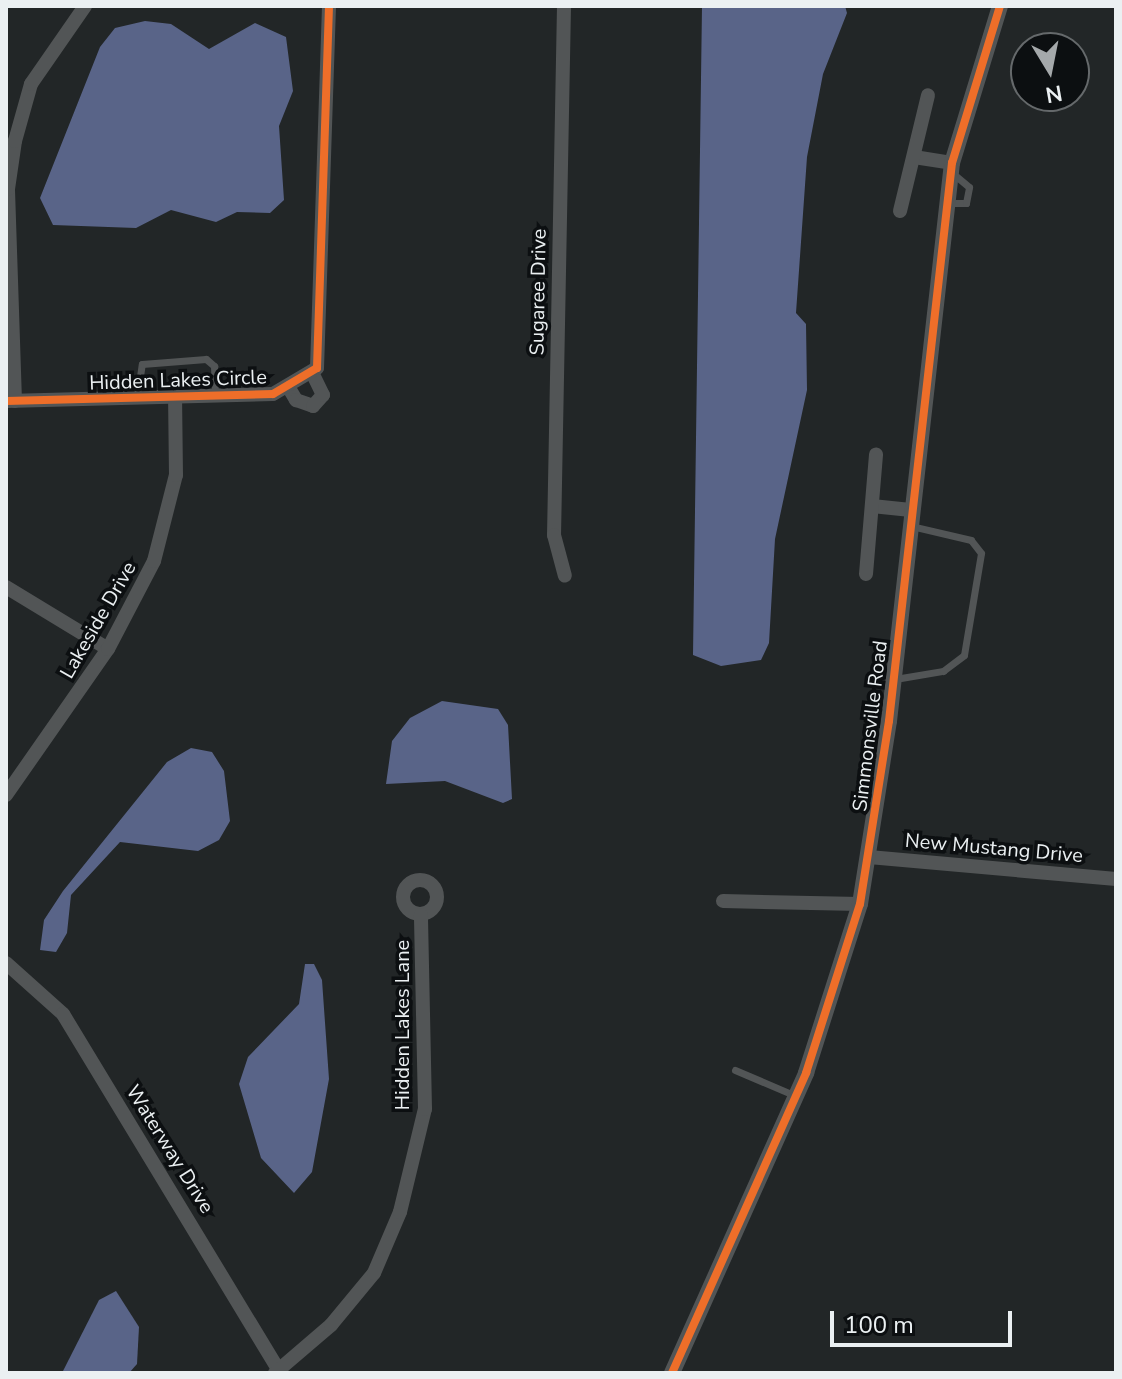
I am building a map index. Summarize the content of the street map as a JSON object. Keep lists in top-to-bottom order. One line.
{"streets":{"street":["Sugaree Drive","Hidden Lakes Circle","Lakeside Drive","Simmonsville Road","New Mustang Drive","Hidden Lakes Lane","Waterway Drive"]},"crossings":[["Hidden Lakes Circle","Lakeside Drive"],["Simmonsville Road","New Mustang Drive"],["Hidden Lakes Lane","Waterway Drive"]],"scale_bar":"100 m","north":"bottom"}
